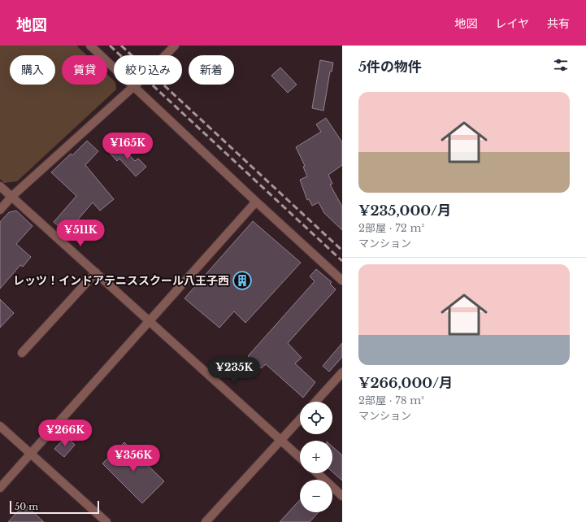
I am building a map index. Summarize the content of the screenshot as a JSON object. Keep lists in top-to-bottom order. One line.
{"places":{"building":["レッツ！インドアテニススクール八王子西"]},"scale_bar":"50 m","page":{"header":"地図","nav":["地図","レイヤ","共有"],"heading":"5件の物件","chip":["購入","賃貸","絞り込み","新着"],"list":[{"name":"¥235,000/月","note":"2部屋 · 72 m² · マンション"},{"name":"¥266,000/月","note":"2部屋 · 78 m² · マンション"}],"price":["¥165K","¥511K","¥235K","¥266K","¥356K"],"map_buttons":["+","−"],"scale":"50 m"}}
